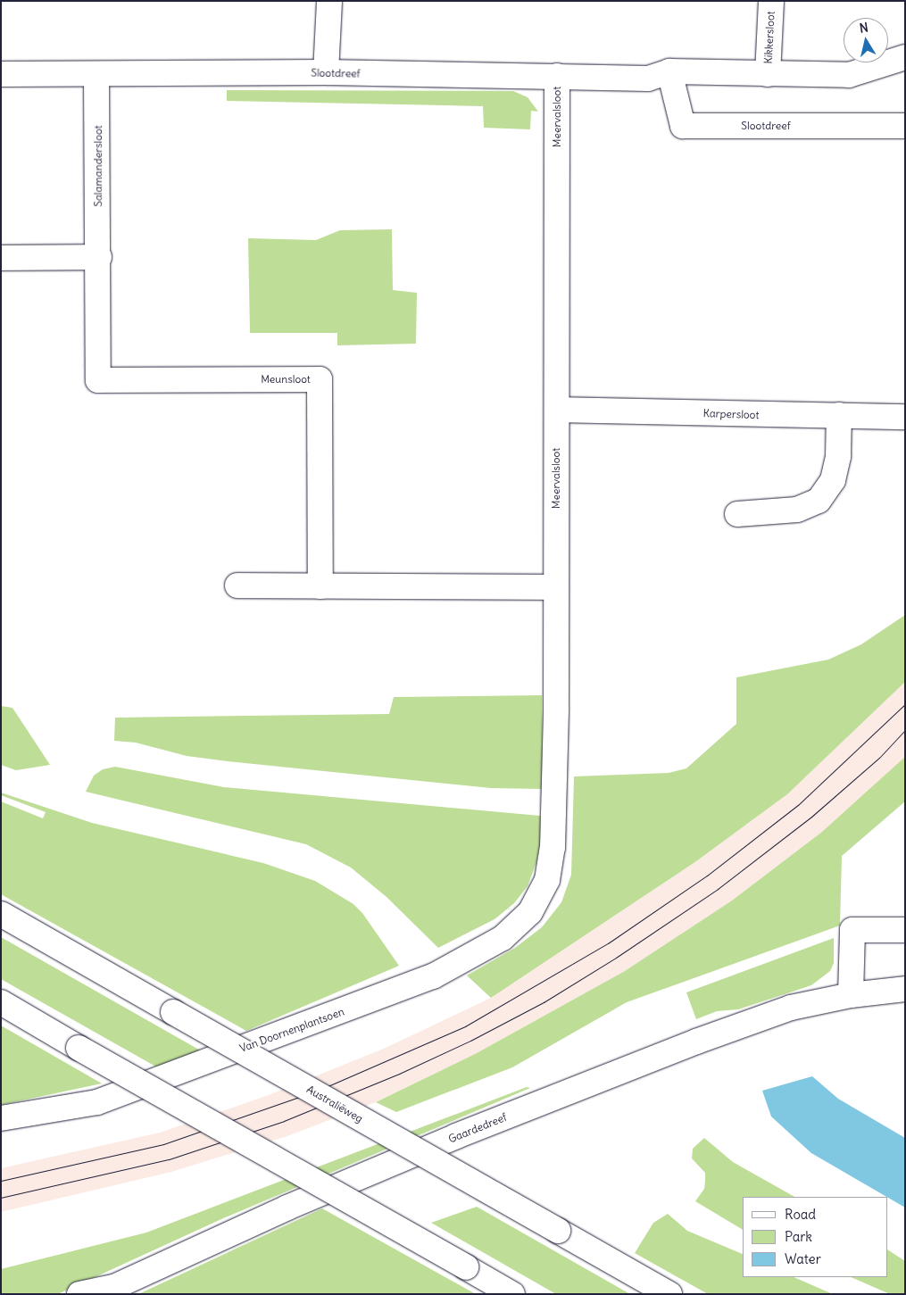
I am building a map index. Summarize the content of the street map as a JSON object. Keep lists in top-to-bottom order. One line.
{"streets":{"street":["Kikkersloot","Slootdreef","Meervalsloot","Salamandersloot","Meunsloot","Karpersloot","Van Doornenplantsoen","Australiëweg","Gaardedreef"]},"crossings":[["Kikkersloot","Slootdreef"],["Slootdreef","Meervalsloot"],["Slootdreef","Salamandersloot"],["Meervalsloot","Karpersloot"],["Meervalsloot","Van Doornenplantsoen"],["Salamandersloot","Meunsloot"]],"legend":["Road","Park","Water"],"north":"top"}
